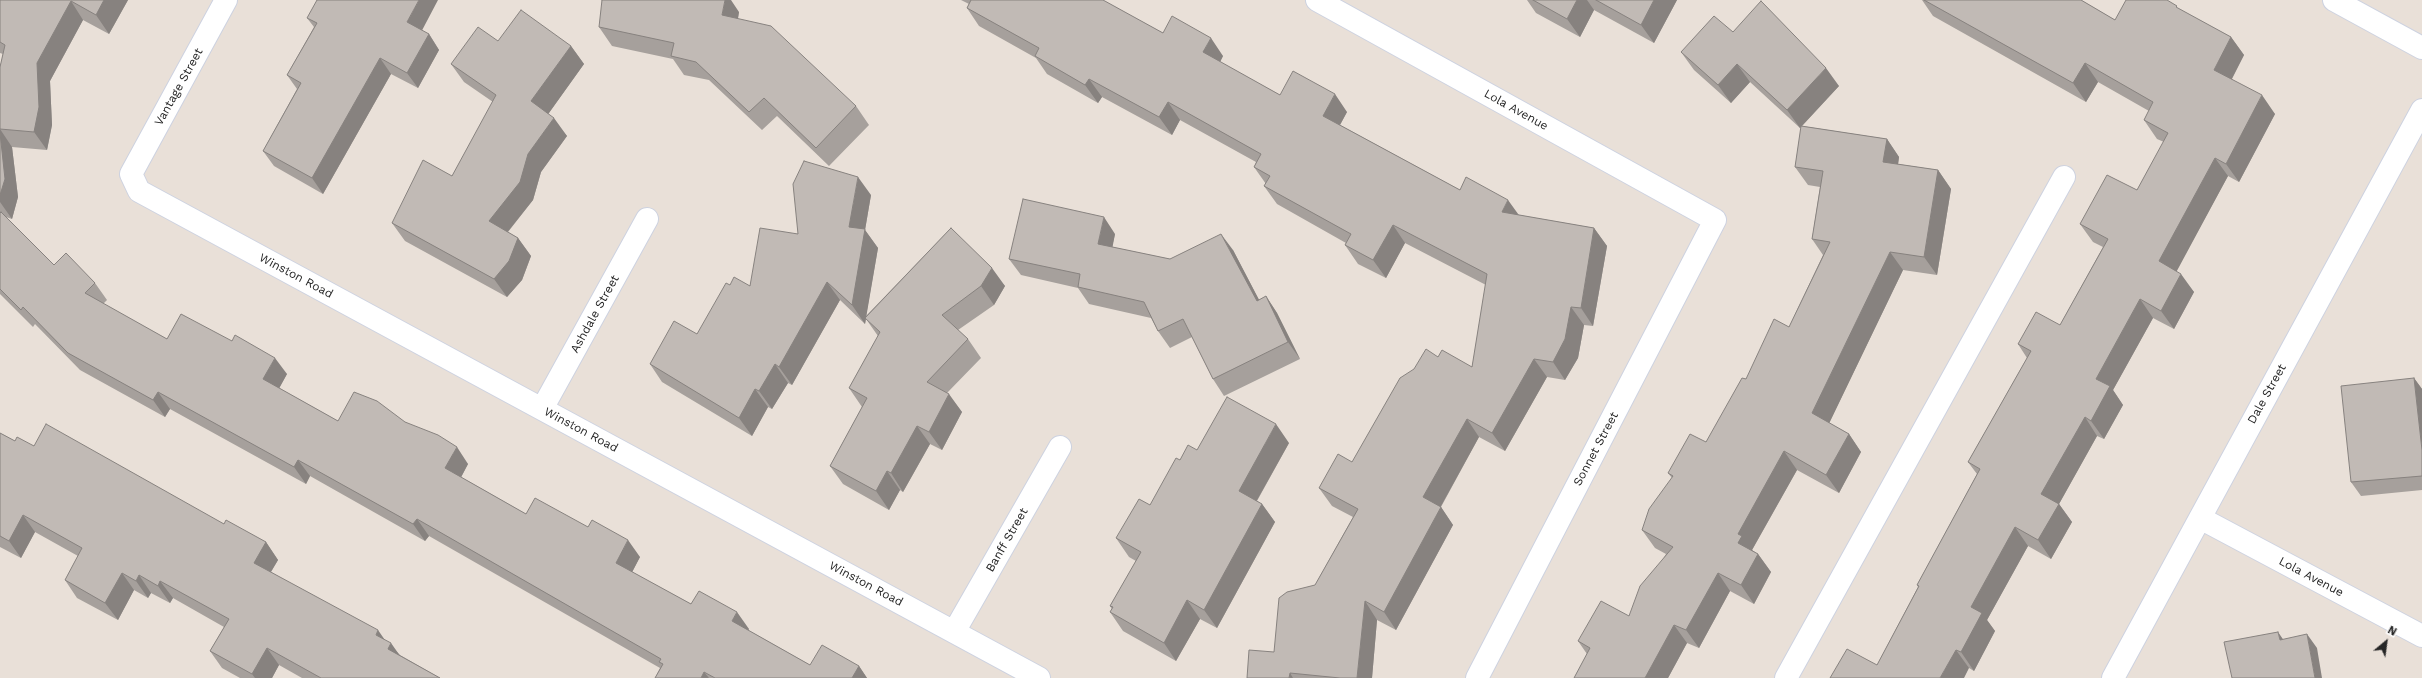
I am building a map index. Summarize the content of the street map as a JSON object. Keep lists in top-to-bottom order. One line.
{"streets":{"street":["Vantage Street","Lola Avenue","Winston Road","Ashdale Street","Dale Street","Sonnet Street","Banff Street"]},"crossings":[["Vantage Street","Winston Road"],["Lola Avenue","Dale Street"],["Lola Avenue","Sonnet Street"],["Winston Road","Ashdale Street"],["Winston Road","Banff Street"]],"north":"top right"}
